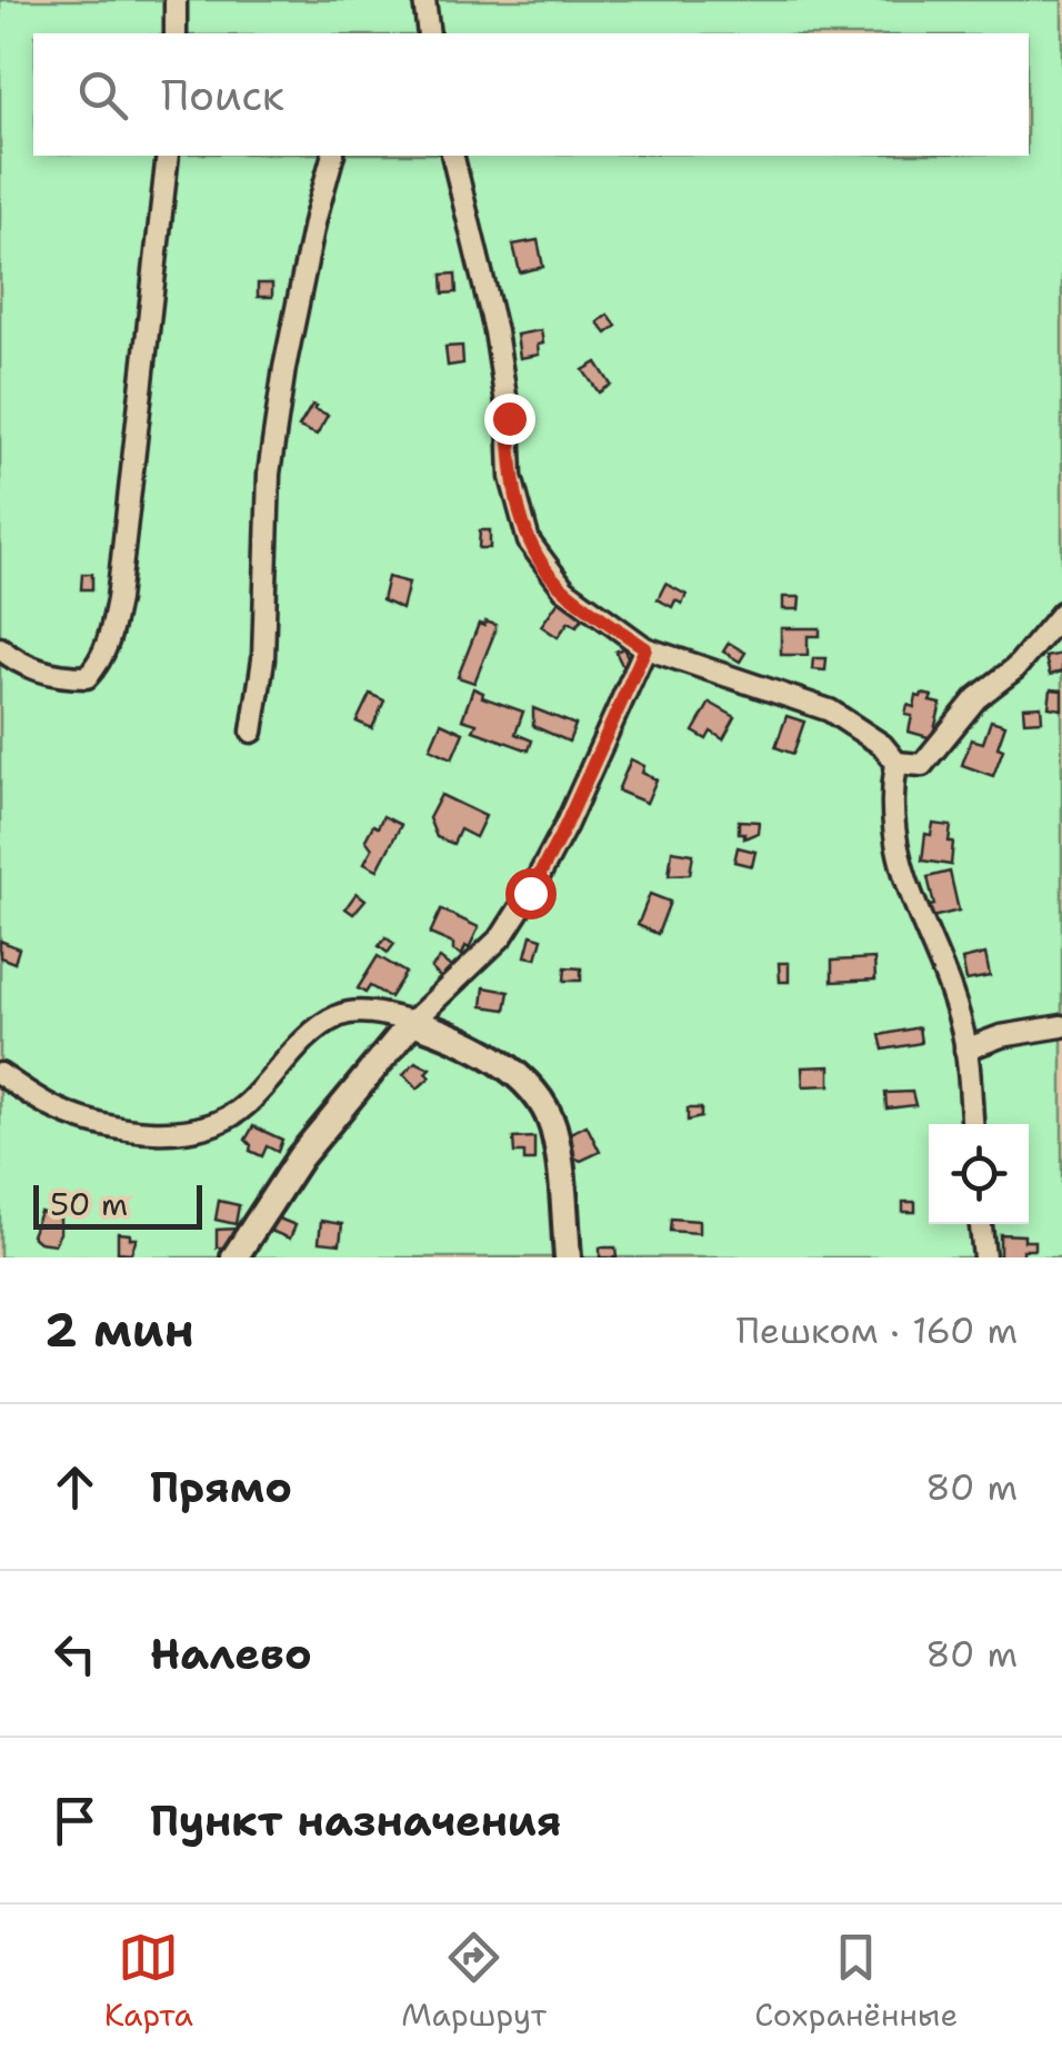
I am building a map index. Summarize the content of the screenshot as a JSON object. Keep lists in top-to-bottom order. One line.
{"scale_bar":"50 m","page":{"search":"Поиск","scale":"50 m","heading":["2 мин","Пешком · 160 m"],"list":[["Прямо","80 m"],["Налево","80 m"],"Пункт назначения"],"nav":["Карта","Маршрут","Сохранённые"]}}
